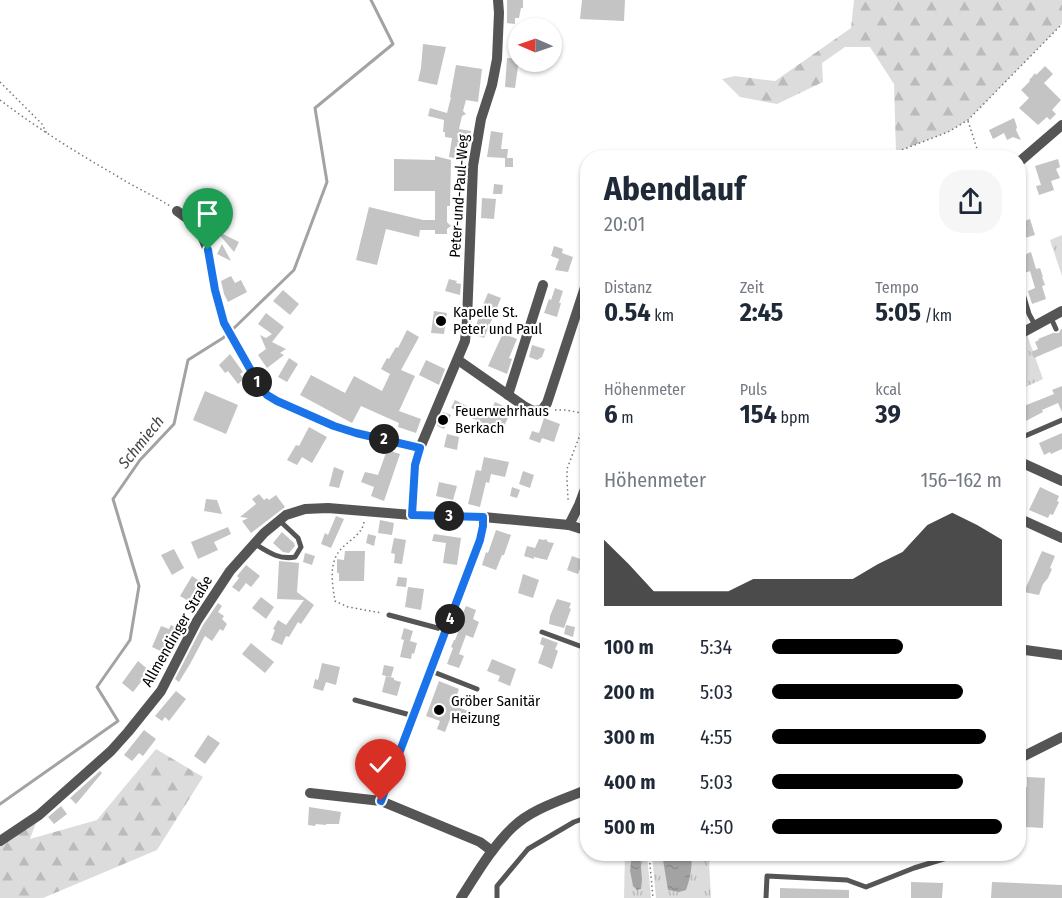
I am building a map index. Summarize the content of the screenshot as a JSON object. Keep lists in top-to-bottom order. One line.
{"streets":{"street":["Peter-und-Paul-Weg","Allmendinger Straße"]},"crossings":[["Peter-und-Paul-Weg","Allmendinger Straße"]],"water":["Schmiech"],"places":["Kapelle St. Peter und Paul","Feuerwehrhaus Berkach","Gröber Sanitär Heizung"],"north":"left","page":{"heading":["Abendlauf","20:01"],"stats":[["Distanz","0.54 km"],["Zeit","2:45"],["Tempo","5:05 /km"],["Höhenmeter","6 m"],["Puls","154 bpm"],["kcal","39"]],"pins":["1","2","3","4"],"chart":["Höhenmeter","156–162 m"],"list":[{"name":"100 m","note":"5:34"},{"name":"200 m","note":"5:03"},{"name":"300 m","note":"4:55"},{"name":"400 m","note":"5:03"},{"name":"500 m","note":"4:50"}]}}
